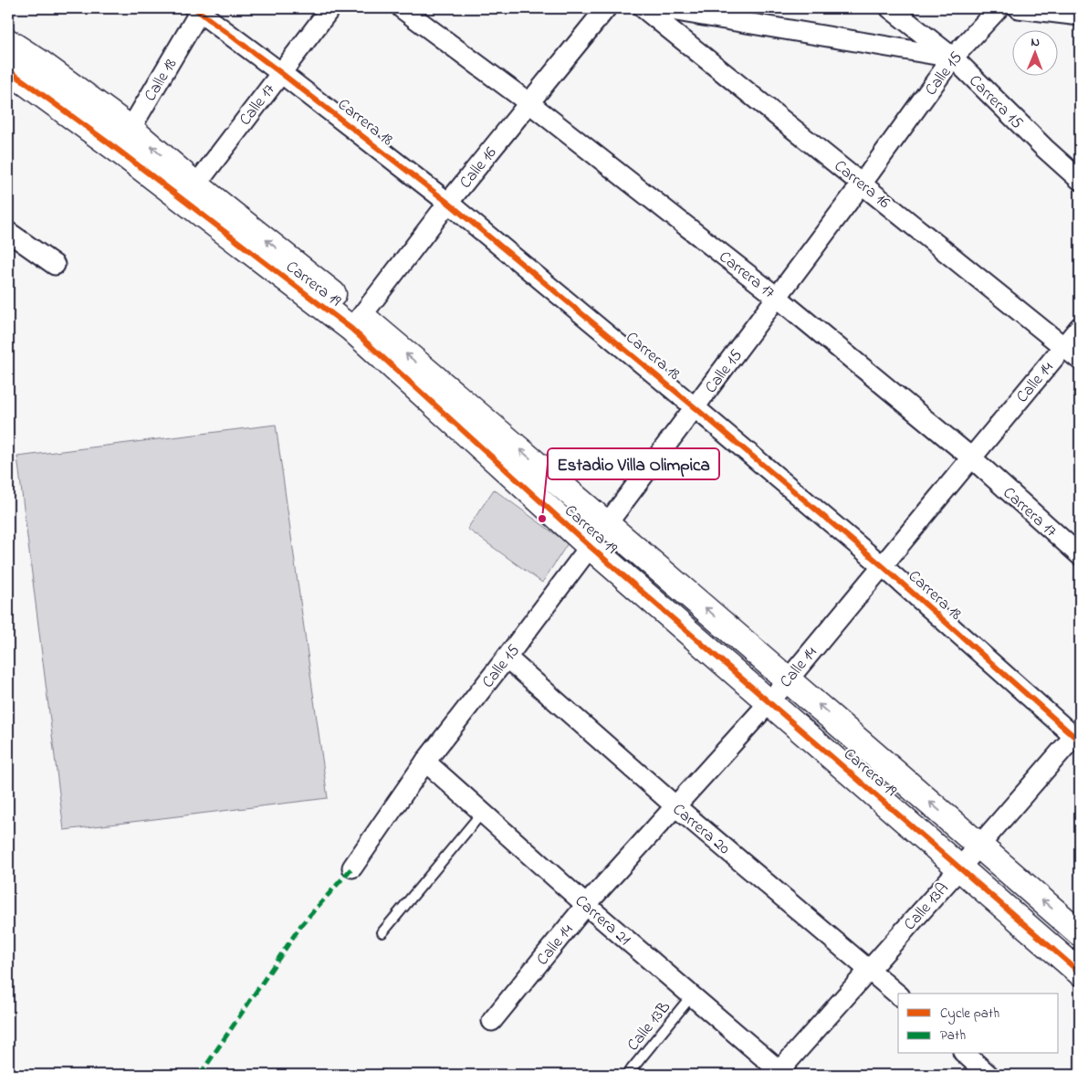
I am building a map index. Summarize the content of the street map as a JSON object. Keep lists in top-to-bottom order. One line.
{"streets":{"street":["Calle 15","Calle 18","Carrera 15","Calle 17","Carrera 18","Calle 16","Carrera 16","Carrera 17","Carrera 19","Calle 14","Carrera 20","Calle 13A","Carrera 21"],"lane":["Calle 13B"]},"crossings":[["Calle 15","Carrera 15"],["Calle 15","Carrera 18"],["Calle 15","Carrera 16"],["Calle 15","Carrera 17"],["Calle 15","Carrera 19"],["Calle 15","Carrera 20"],["Calle 15","Carrera 21"],["Calle 18","Carrera 18"],["Calle 18","Carrera 19"],["Calle 17","Carrera 18"],["Calle 17","Carrera 19"],["Carrera 18","Calle 16"],["Carrera 18","Calle 14"],["Carrera 18","Calle 13A"],["Calle 16","Carrera 17"],["Calle 16","Carrera 19"],["Carrera 16","Calle 14"],["Carrera 17","Calle 14"],["Carrera 19","Calle 14"],["Carrera 19","Calle 13A"],["Calle 14","Carrera 20"],["Calle 14","Carrera 21"],["Carrera 20","Calle 13A"],["Calle 13A","Carrera 21"],["Carrera 21","Calle 13B"]],"places":["Estadio Villa Olimpica"],"legend":["Cycle path","Path"],"north":"top"}
